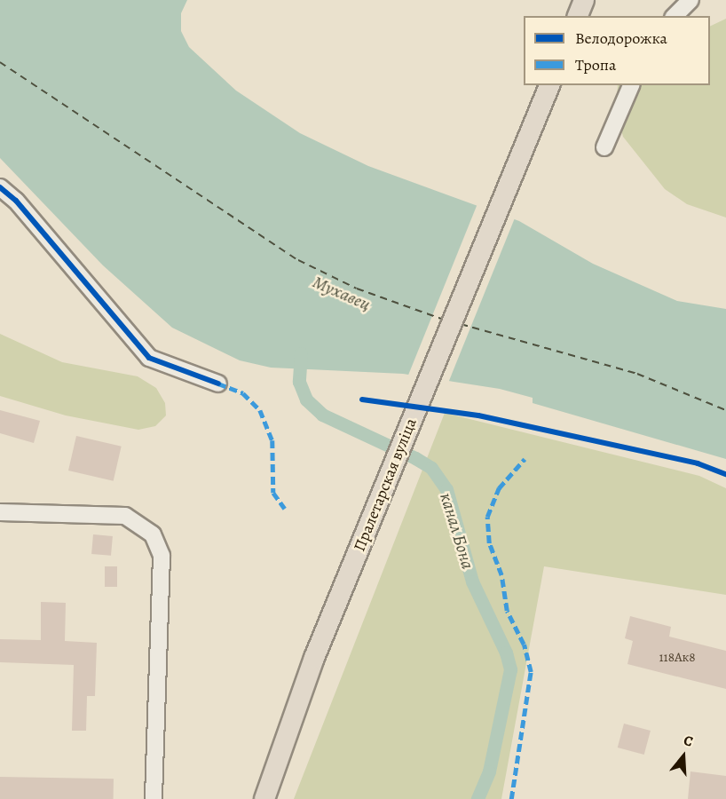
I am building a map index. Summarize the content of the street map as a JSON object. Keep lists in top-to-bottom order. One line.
{"streets":{"main road":["Пралетарская вуліца"]},"water":["Мухавец","канал Бона"],"house_numbers":["118Ак8"],"legend":["Велодорожка","Тропа"],"north":"top"}
